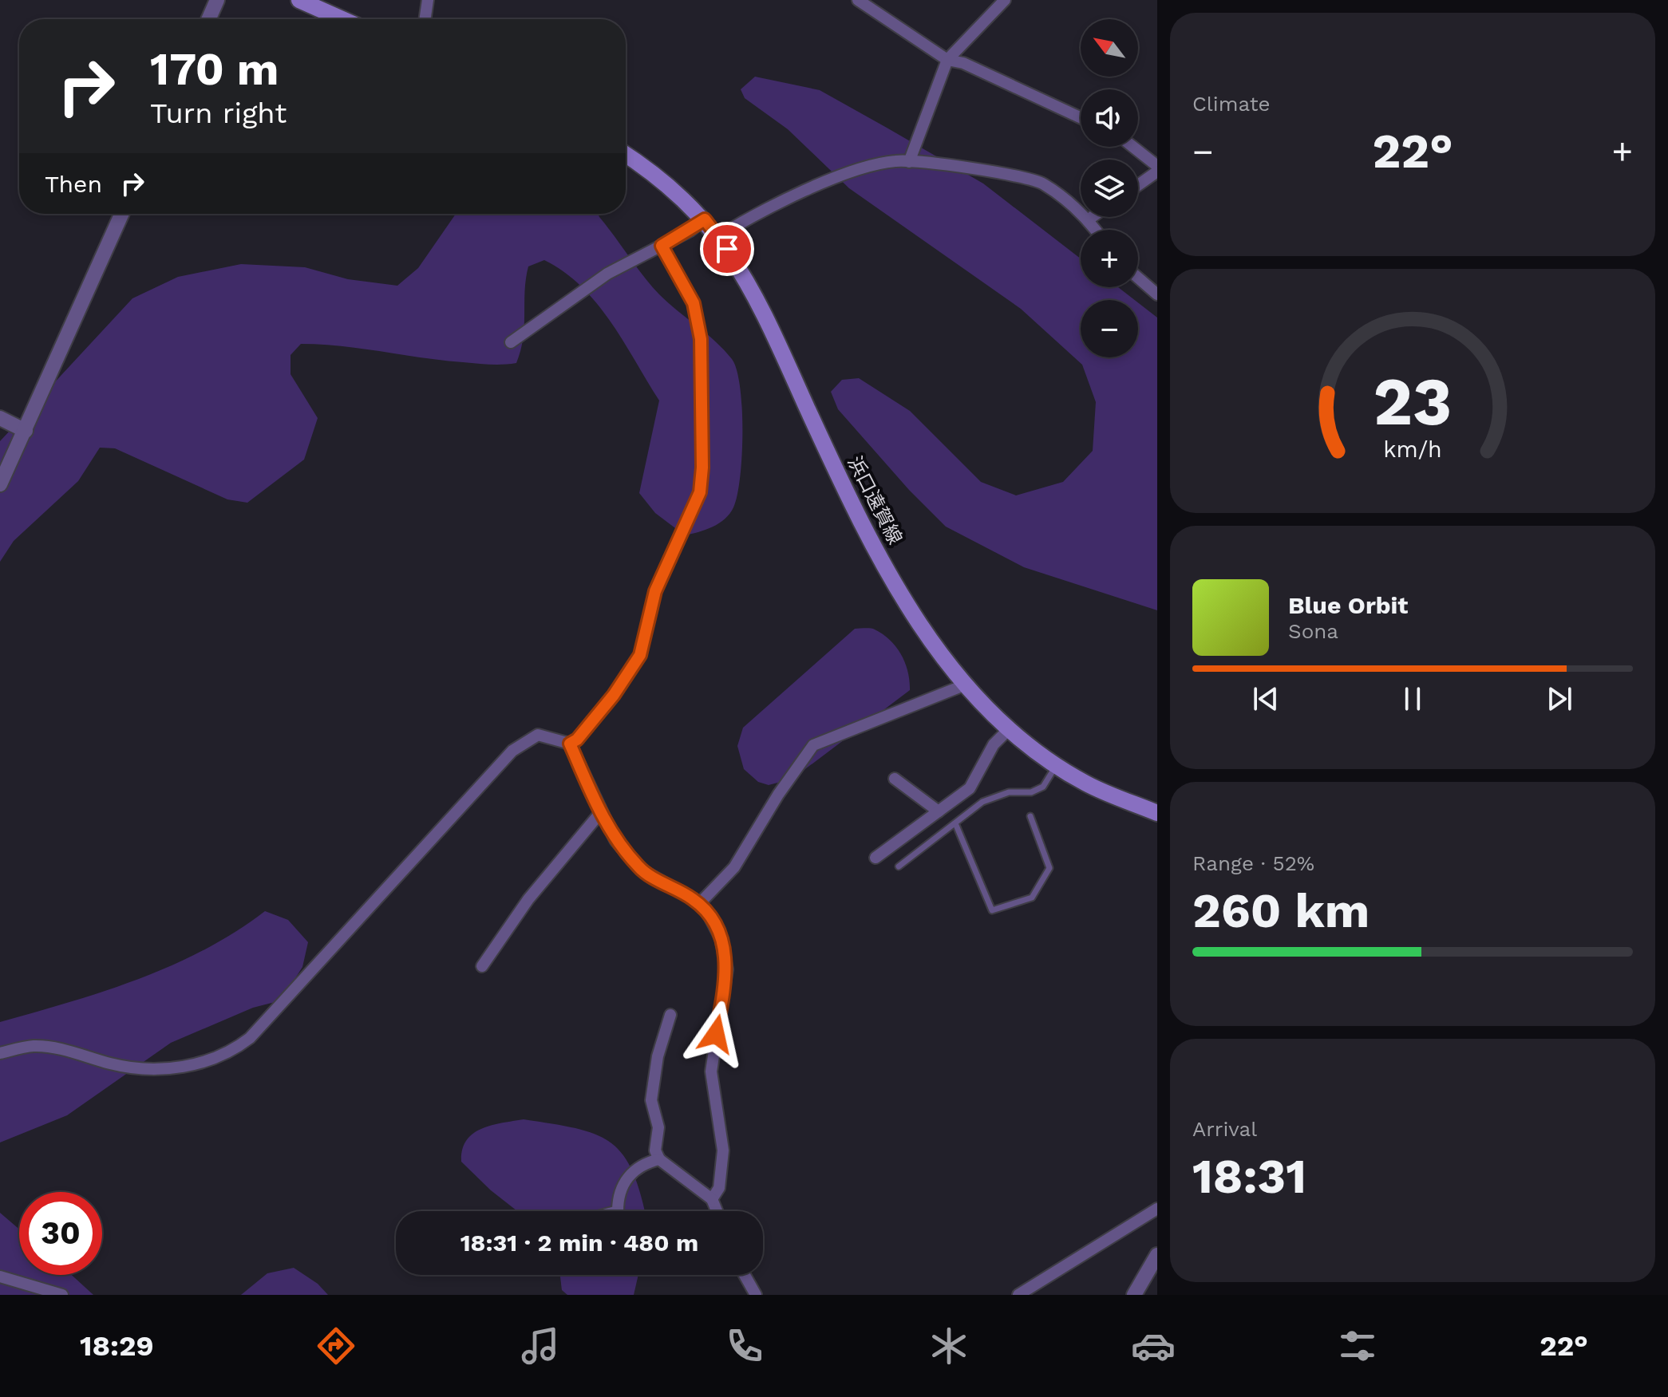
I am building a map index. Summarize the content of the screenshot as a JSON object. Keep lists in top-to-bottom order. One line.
{"streets":{"main road":["浜口遠賀線"]},"north":"top left","page":{"tile":["Climate",["Range · 52%","260 km"],["Arrival","18:31"]],"map_buttons":["+","−"],"turn":["170 m","Turn right"],"heat":["−","22°","+"],"then":"Then","song":["Blue Orbit","Sona"],"limit":"30","trip":"18:31 · 2 min · 480 m","tabs":["18:29","22°"],"gauge":["23","km/h"]}}
